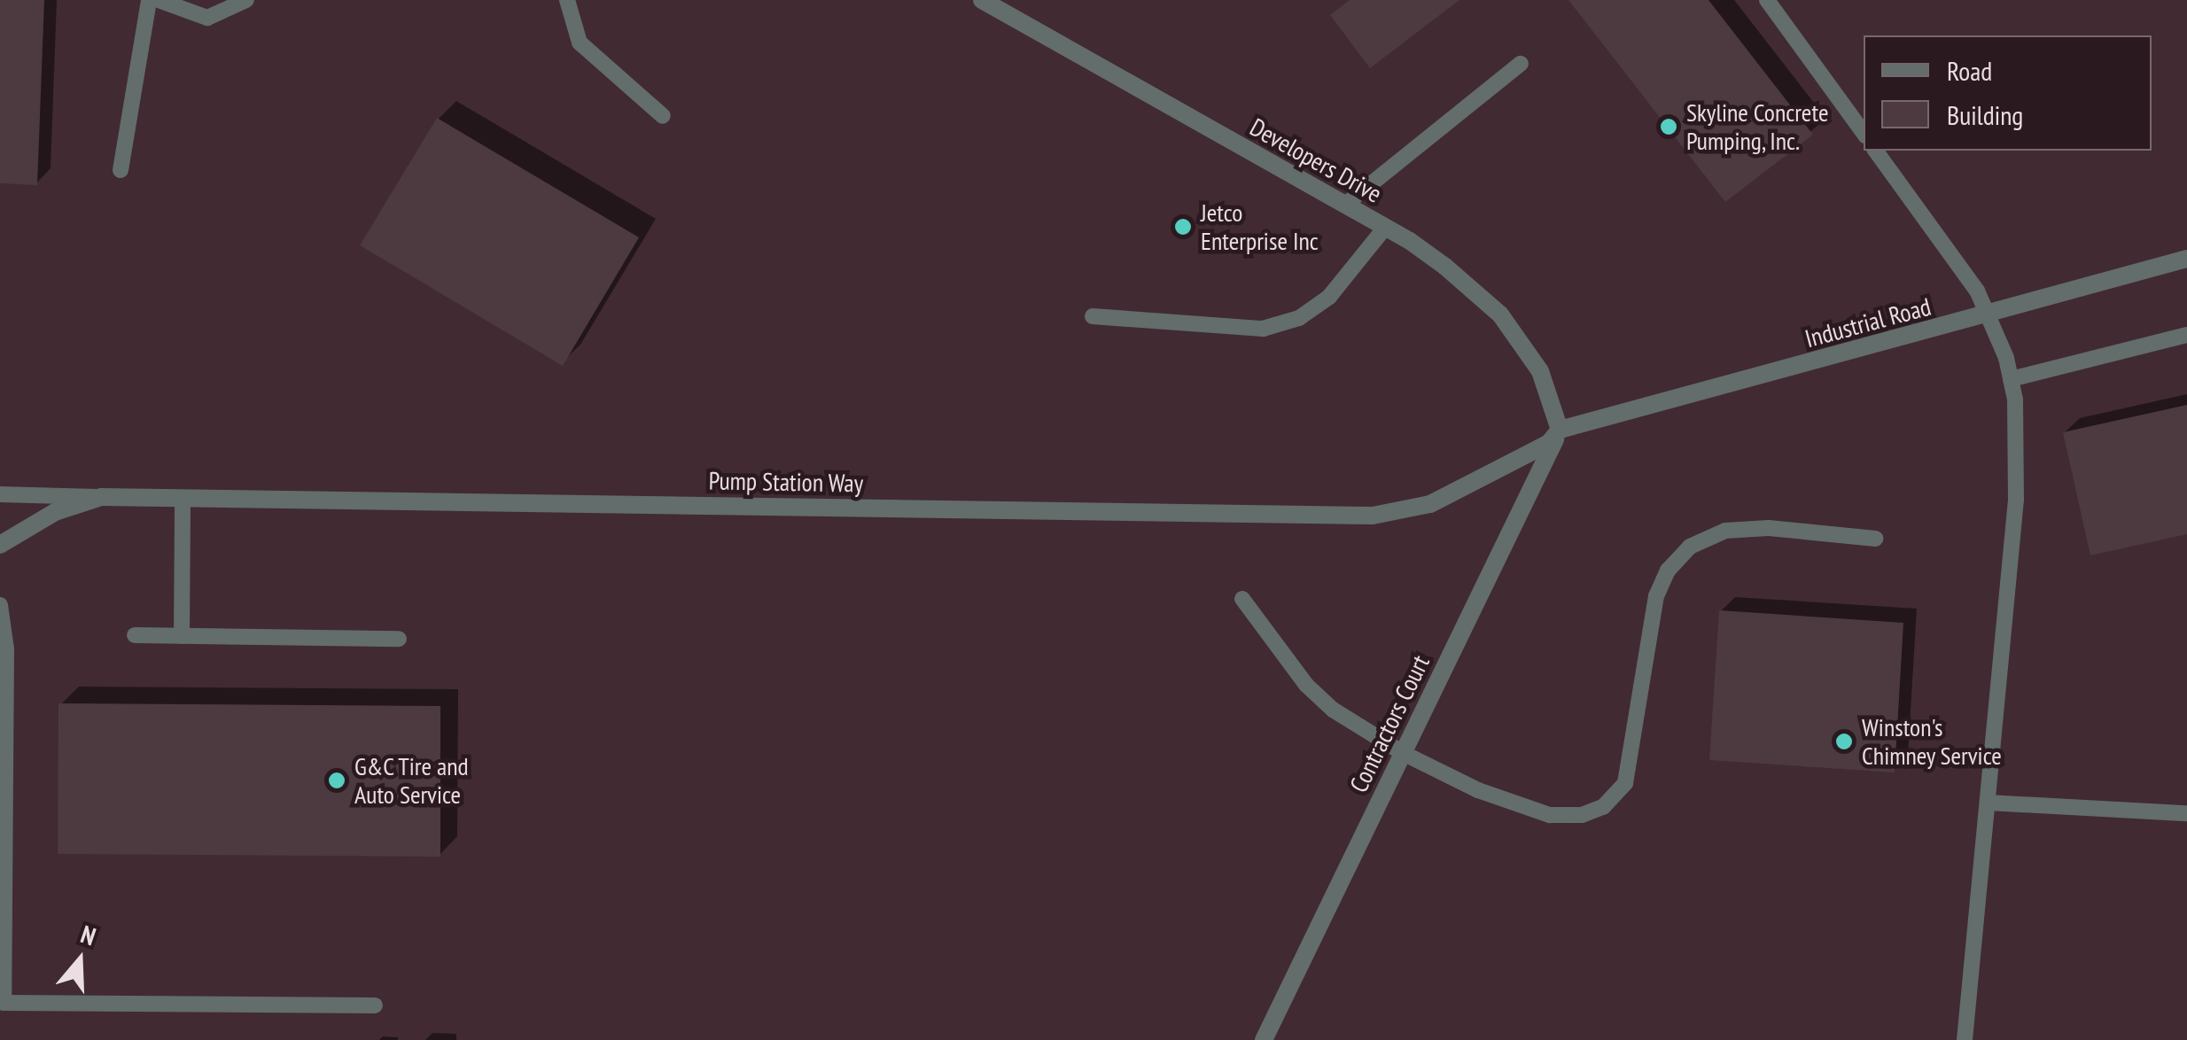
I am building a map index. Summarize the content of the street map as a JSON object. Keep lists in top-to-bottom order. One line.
{"streets":{"street":["Developers Drive","Industrial Road","Pump Station Way","Contractors Court"]},"crossings":[["Developers Drive","Industrial Road"],["Developers Drive","Pump Station Way"],["Developers Drive","Contractors Court"],["Industrial Road","Pump Station Way"],["Industrial Road","Contractors Court"],["Pump Station Way","Contractors Court"]],"places":["Skyline Concrete Pumping, Inc.","Jetco Enterprise Inc","Winston's Chimney Service","G&C Tire and Auto Service"],"legend":["Road","Building"],"north":"top"}
